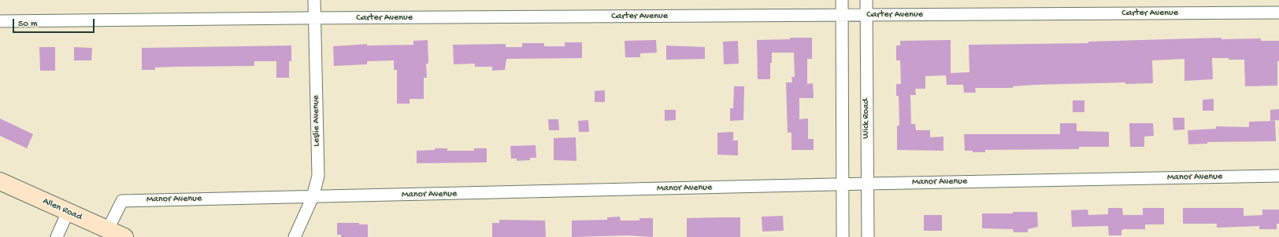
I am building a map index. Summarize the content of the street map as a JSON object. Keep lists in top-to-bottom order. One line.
{"streets":{"main road":["Allen Road"],"street":["Carter Avenue","Wick Road","Leslie Avenue","Manor Avenue"]},"crossings":[["Carter Avenue","Wick Road"],["Carter Avenue","Leslie Avenue"],["Wick Road","Manor Avenue"],["Leslie Avenue","Manor Avenue"],["Manor Avenue","Allen Road"]],"scale_bar":"50 m"}
